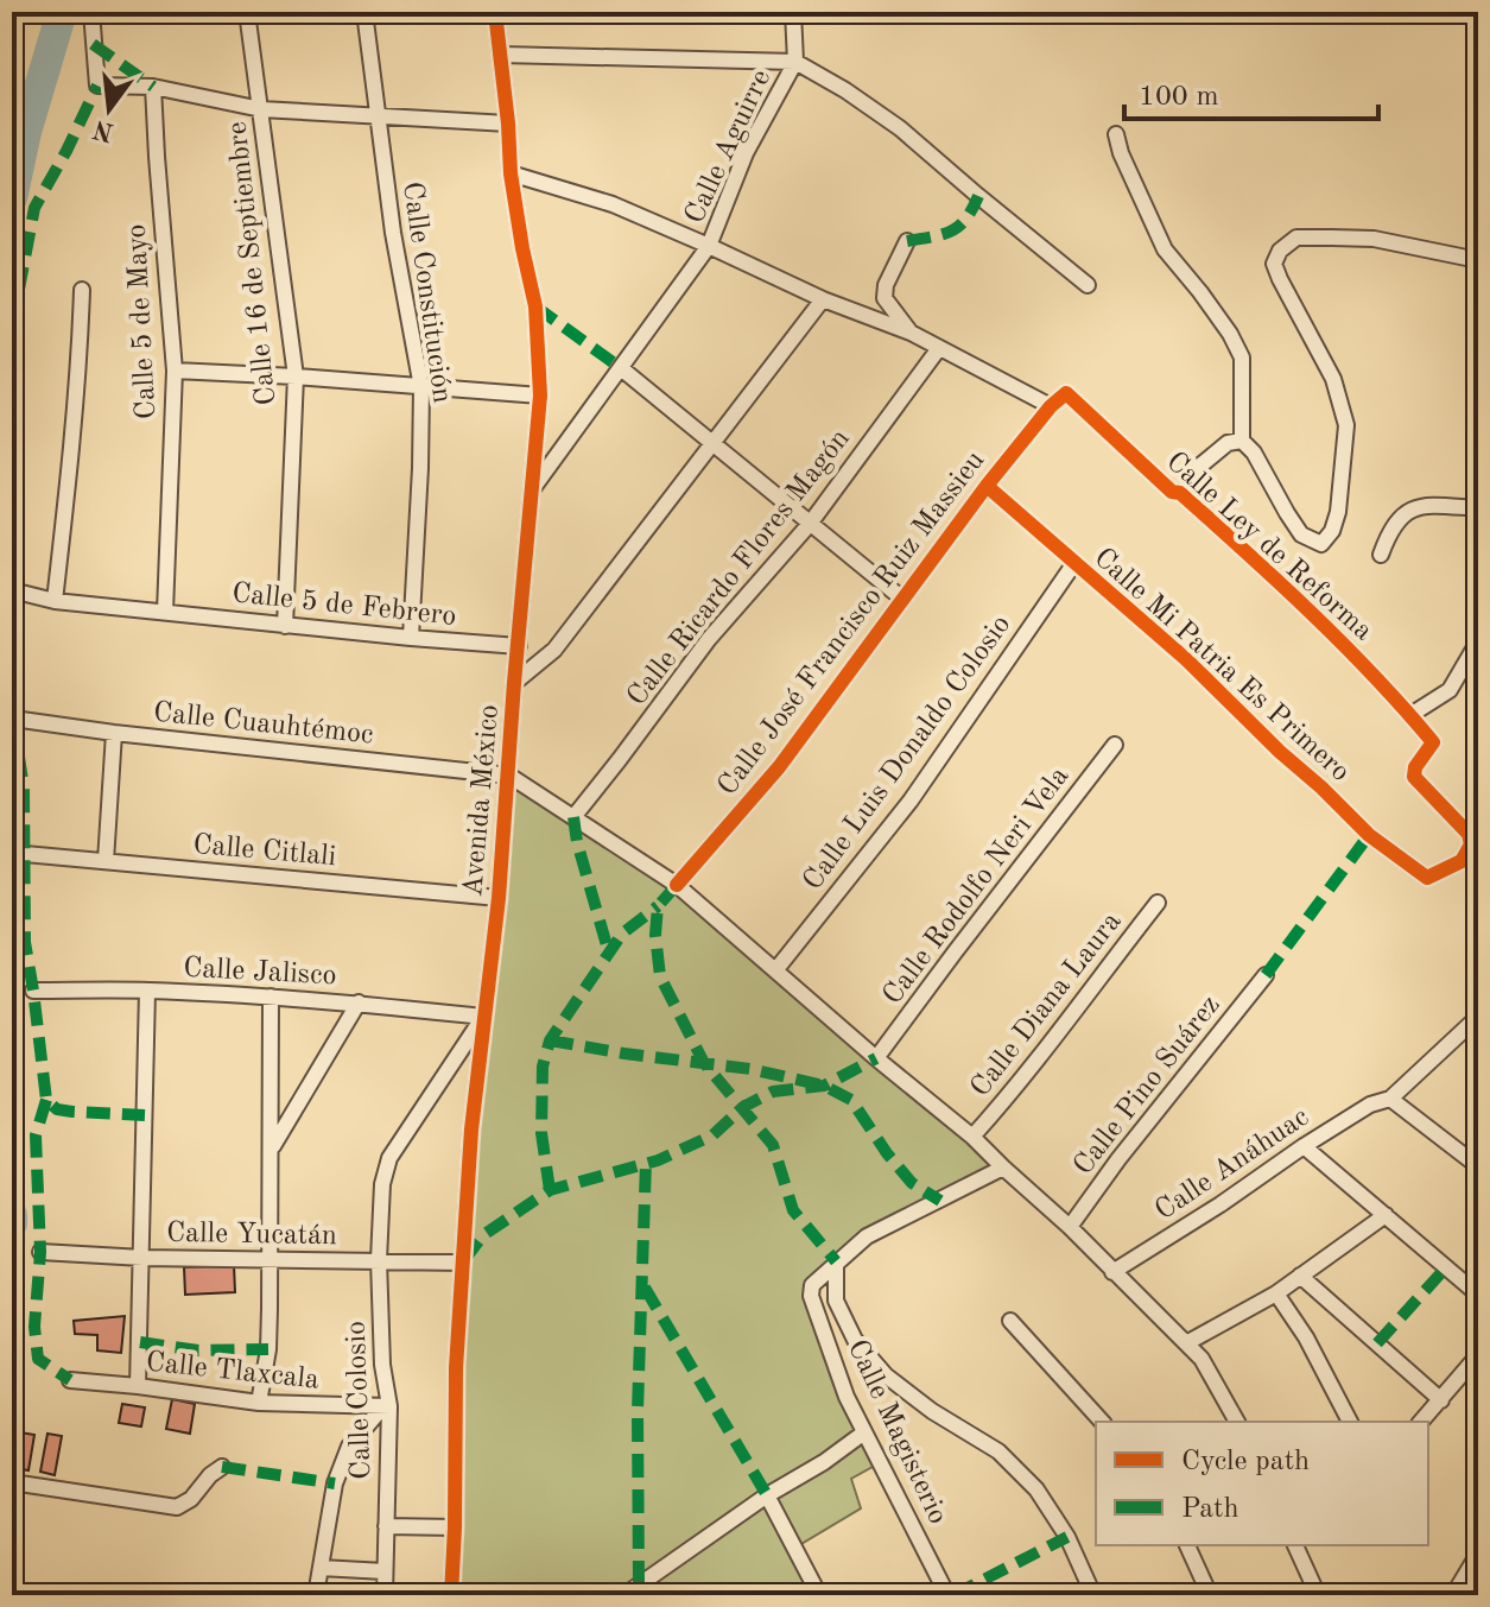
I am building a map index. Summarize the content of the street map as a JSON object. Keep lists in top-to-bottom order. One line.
{"streets":{"street":["Calle Aguirre","Calle 16 de Septiembre","Calle Constitución","Calle 5 de Mayo","Calle Ley de Reforma","Calle Ricardo Flores Magón","Calle 5 de Febrero","Calle José Francisco Ruiz Massieu","Calle Mi Patria Es Primero","Calle Cuauhtémoc","Calle Luis Donaldo Colosio","Avenida México","Calle Citlali","Calle Rodolfo Neri Vela","Calle Jalisco","Calle Diana Laura","Calle Pino Suárez","Calle Anáhuac","Calle Yucatán","Calle Tlaxcala","Calle Colosio","Calle Magisterio"]},"crossings":[["Calle Aguirre","Avenida México"],["Calle 16 de Septiembre","Calle 5 de Febrero"],["Calle Constitución","Calle 5 de Febrero"],["Calle 5 de Mayo","Calle 5 de Febrero"],["Calle Ley de Reforma","Calle José Francisco Ruiz Massieu"],["Calle Ley de Reforma","Calle Mi Patria Es Primero"],["Calle 5 de Febrero","Avenida México"],["Calle José Francisco Ruiz Massieu","Calle Mi Patria Es Primero"],["Calle Mi Patria Es Primero","Calle Luis Donaldo Colosio"],["Calle Cuauhtémoc","Avenida México"],["Avenida México","Calle Citlali"],["Avenida México","Calle Jalisco"],["Avenida México","Calle Yucatán"],["Avenida México","Calle Colosio"],["Calle Jalisco","Calle Colosio"],["Calle Yucatán","Calle Colosio"],["Calle Tlaxcala","Calle Colosio"]],"legend":["Cycle path","Path"],"scale_bar":"100 m","north":"bottom"}
